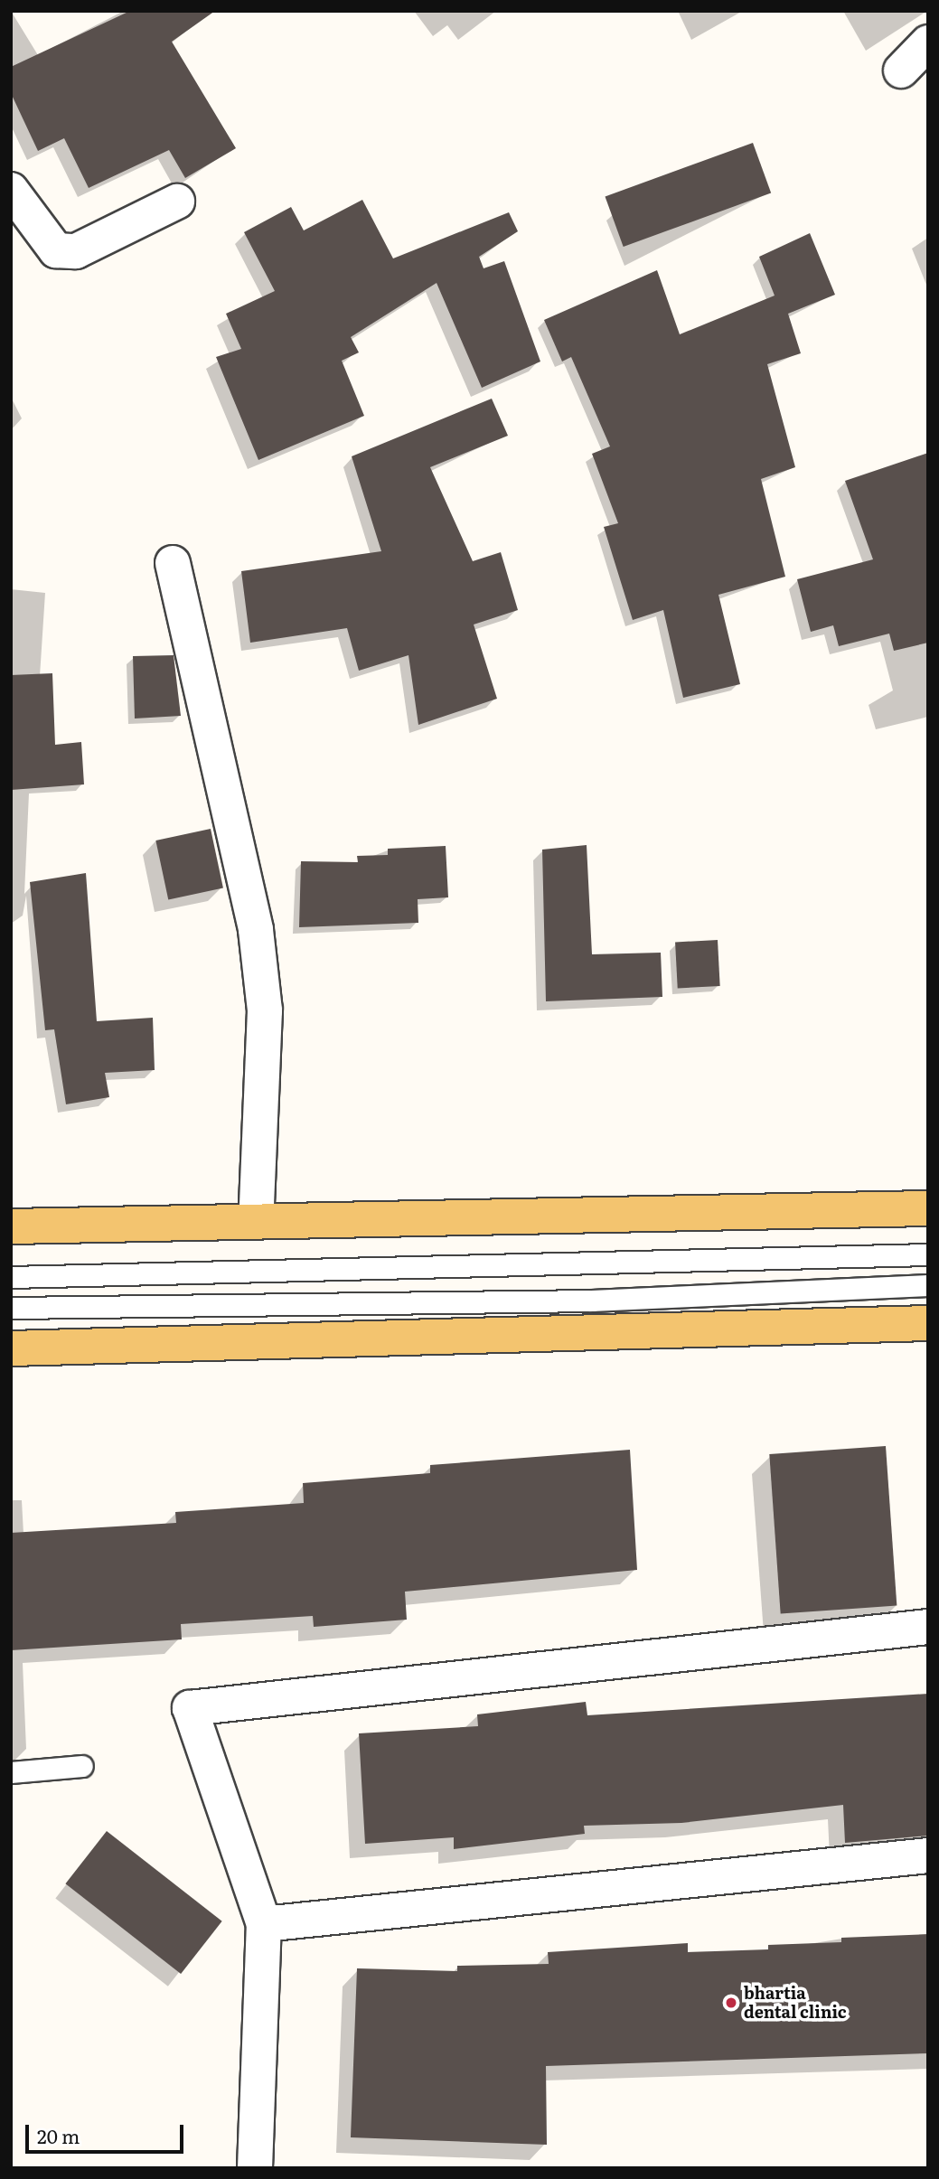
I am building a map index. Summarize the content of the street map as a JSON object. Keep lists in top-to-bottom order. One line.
{"places":["bhartia dental clinic"],"scale_bar":"20 m"}
